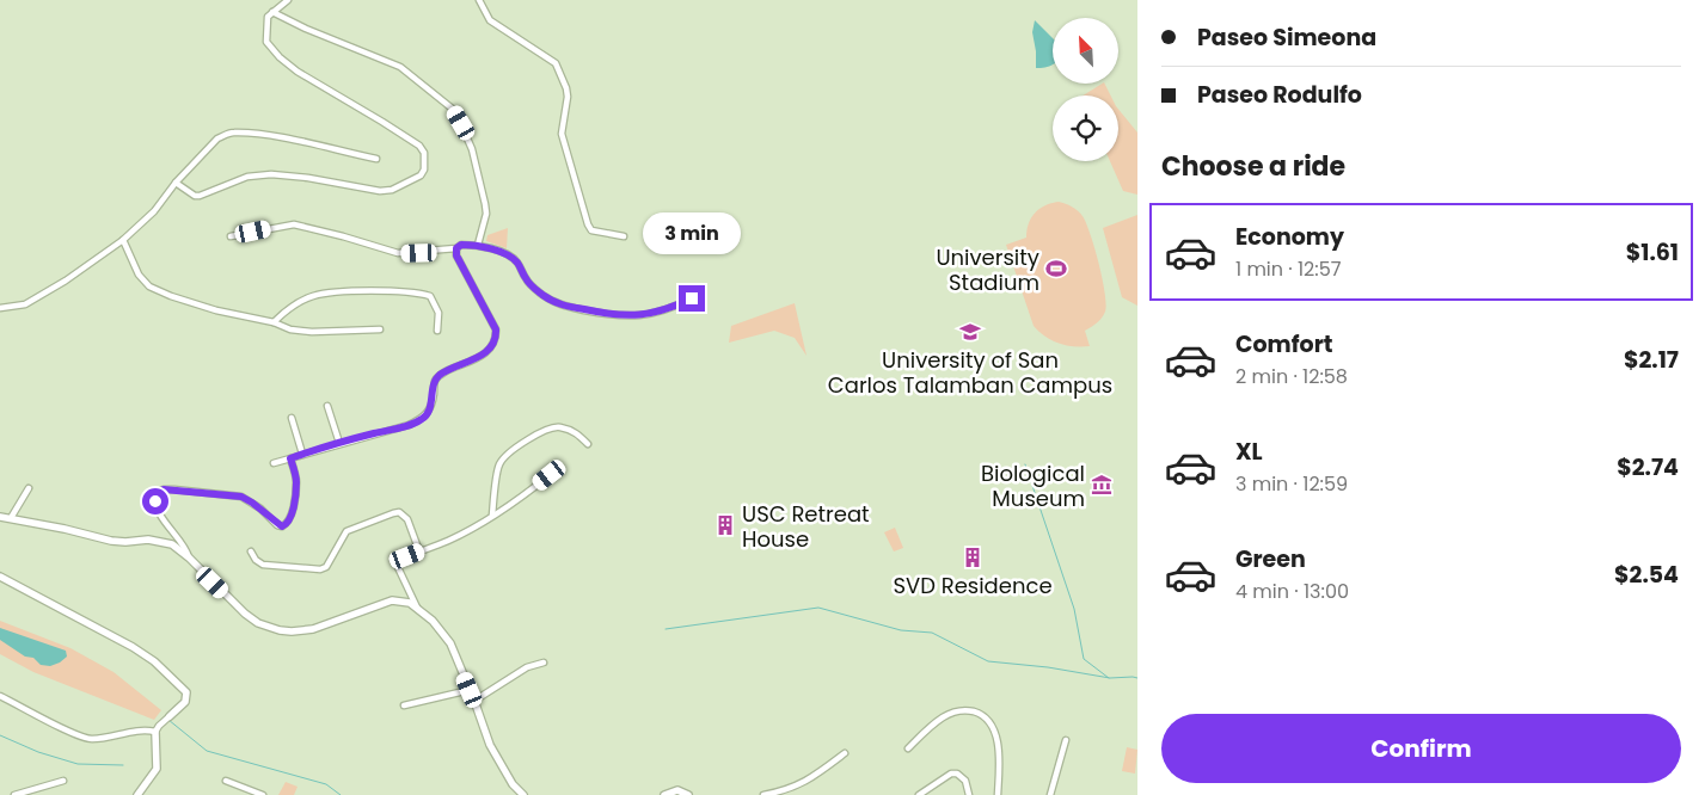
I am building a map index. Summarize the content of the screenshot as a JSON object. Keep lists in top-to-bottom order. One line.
{"places":{"sports":["University Stadium"],"school or university":["University of San Carlos Talamban Campus"],"museum":["Biological Museum"],"building":["USC Retreat House","SVD Residence"]},"north":"top left","page":{"banner":["Paseo Simeona","Paseo Rodulfo"],"heading":"Choose a ride","list":[{"name":"Economy","note":"1 min · 12:57","value":"$1.61"},{"name":"Comfort","note":"2 min · 12:58","value":"$2.17"},{"name":"XL","note":"3 min · 12:59","value":"$2.74"},{"name":"Green","note":"4 min · 13:00","value":"$2.54"}],"bubble":"3 min","buttons":"Confirm"}}
